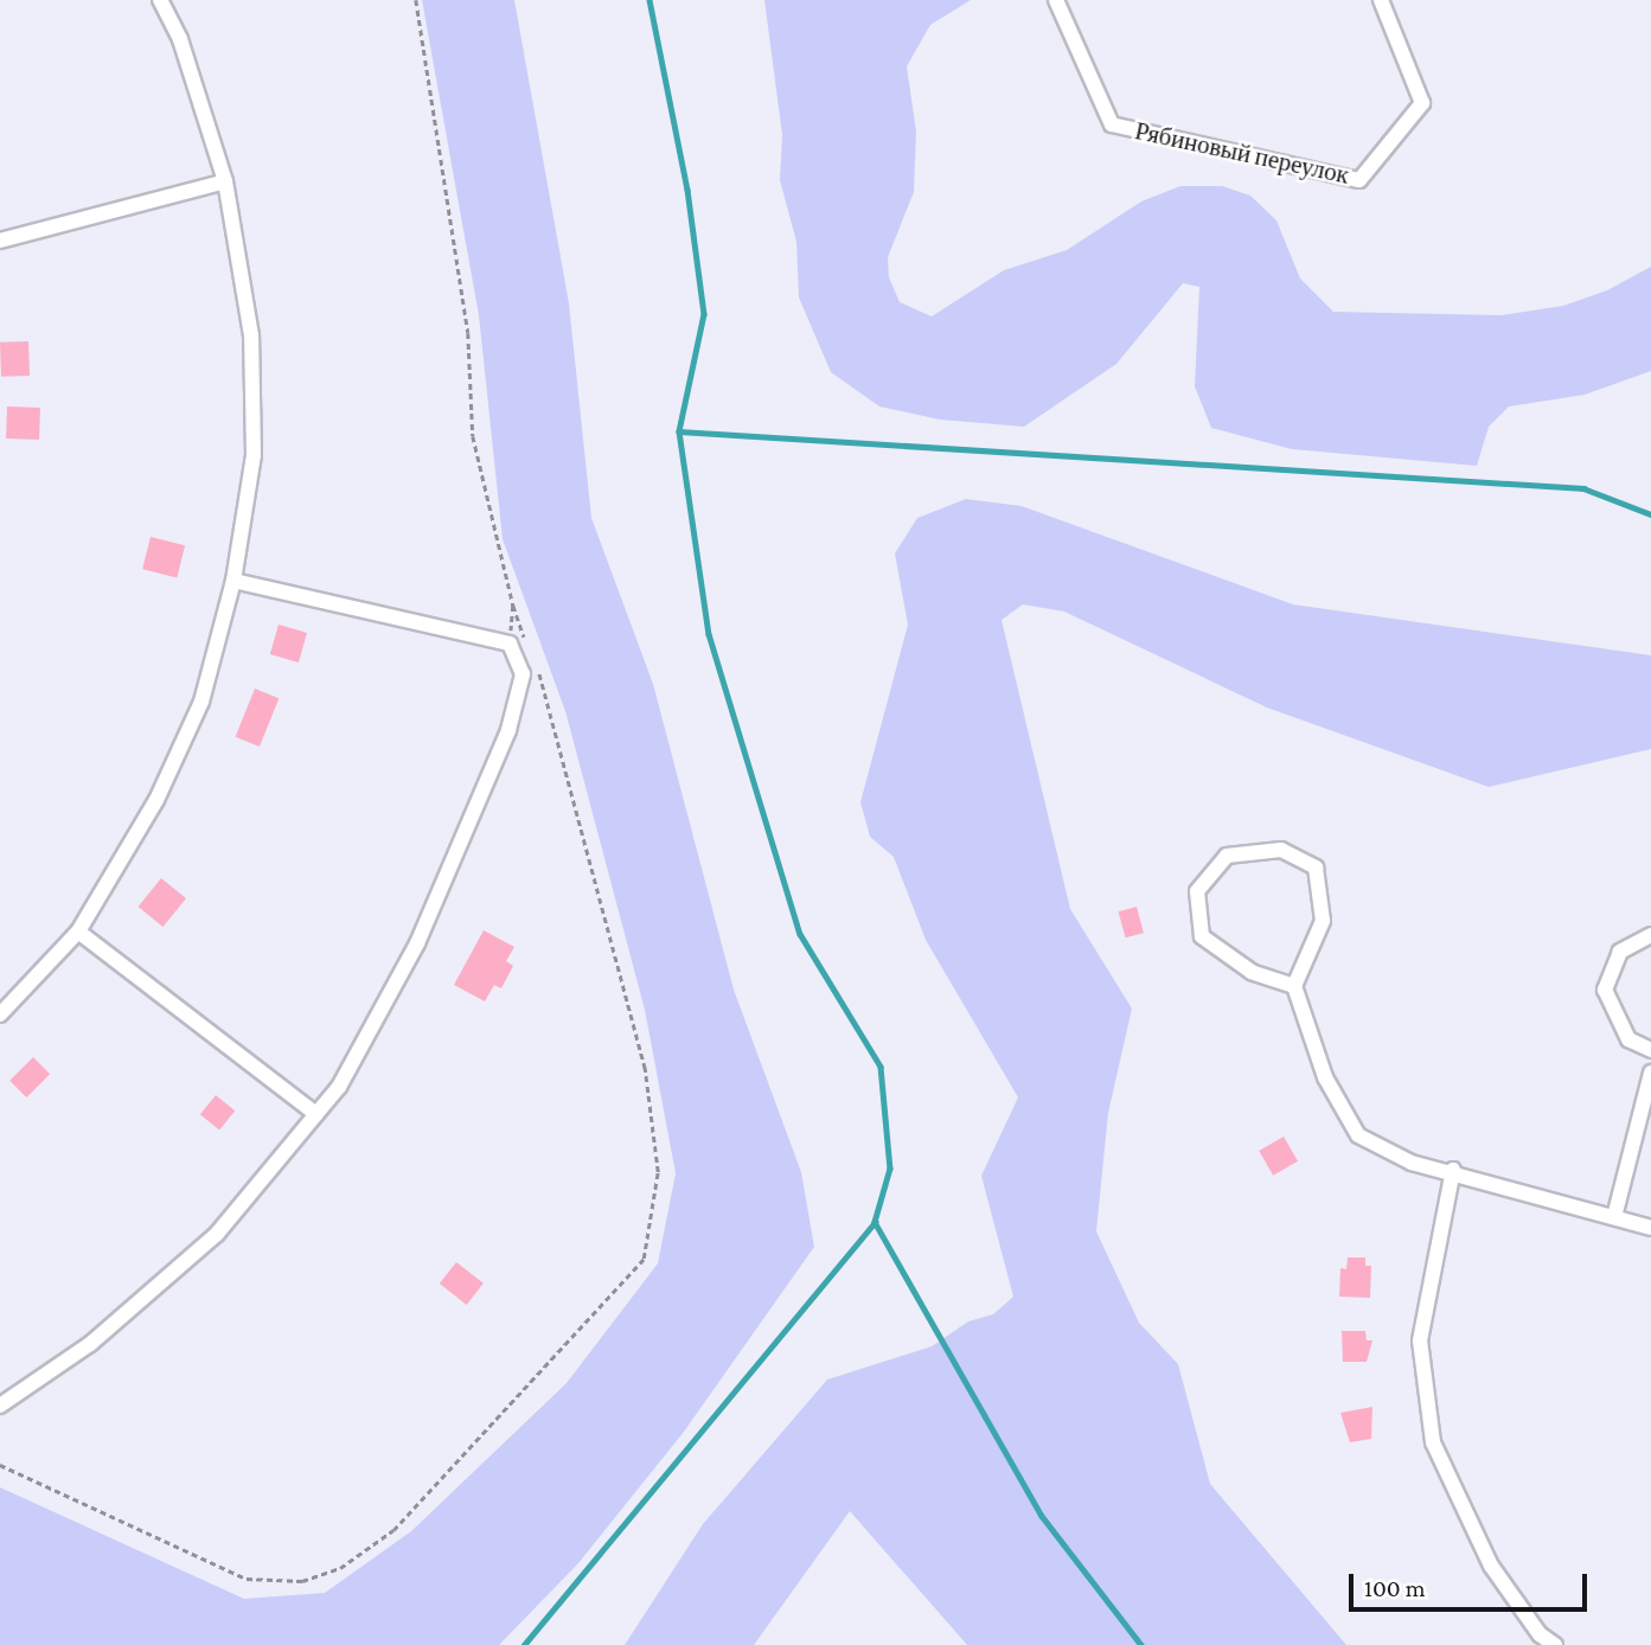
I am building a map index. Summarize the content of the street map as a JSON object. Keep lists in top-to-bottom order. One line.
{"streets":{"street":["Рябиновый переулок"]},"scale_bar":"100 m"}
